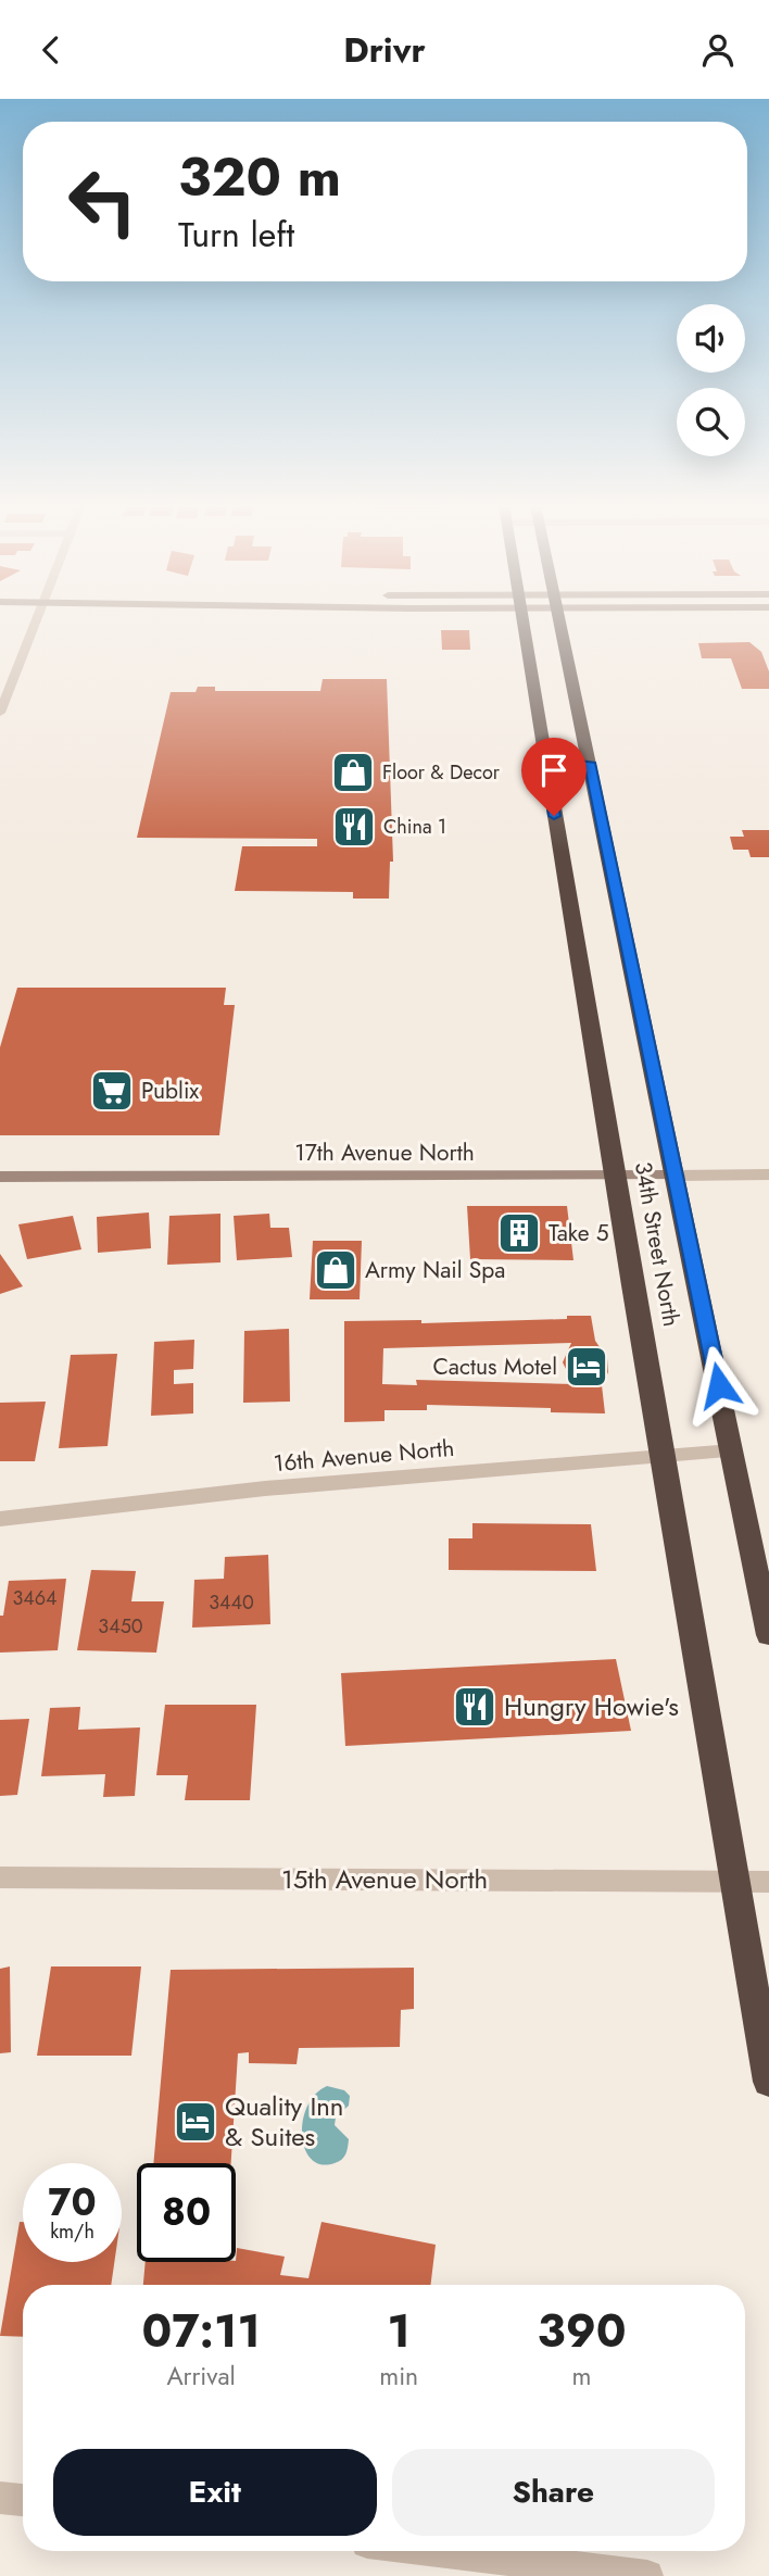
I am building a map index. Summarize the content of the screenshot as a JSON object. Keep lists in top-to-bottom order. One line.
{"streets":{"highway":["34th Street North"],"main road":["17th Avenue North"],"street":["16th Avenue North","15th Avenue North"]},"crossings":[["17th Avenue North","34th Street North"],["34th Street North","16th Avenue North"],["34th Street North","15th Avenue North"]],"places":{"shop":["Floor & Decor","Army Nail Spa"],"restaurant":["China 1","Hungry Howie's"],"supermarket":["Publix"],"building":["Take 5"],"hotel":["Cactus Motel","Quality Inn & Suites"]},"house_numbers":["3464","3440","3450"],"page":{"header":"Drivr","turn":["320 m","Turn left"],"speed":"70 km/h","limit":"80","eta":["07:11","Arrival","1","min","390","m"],"buttons":["Exit","Share"]}}
